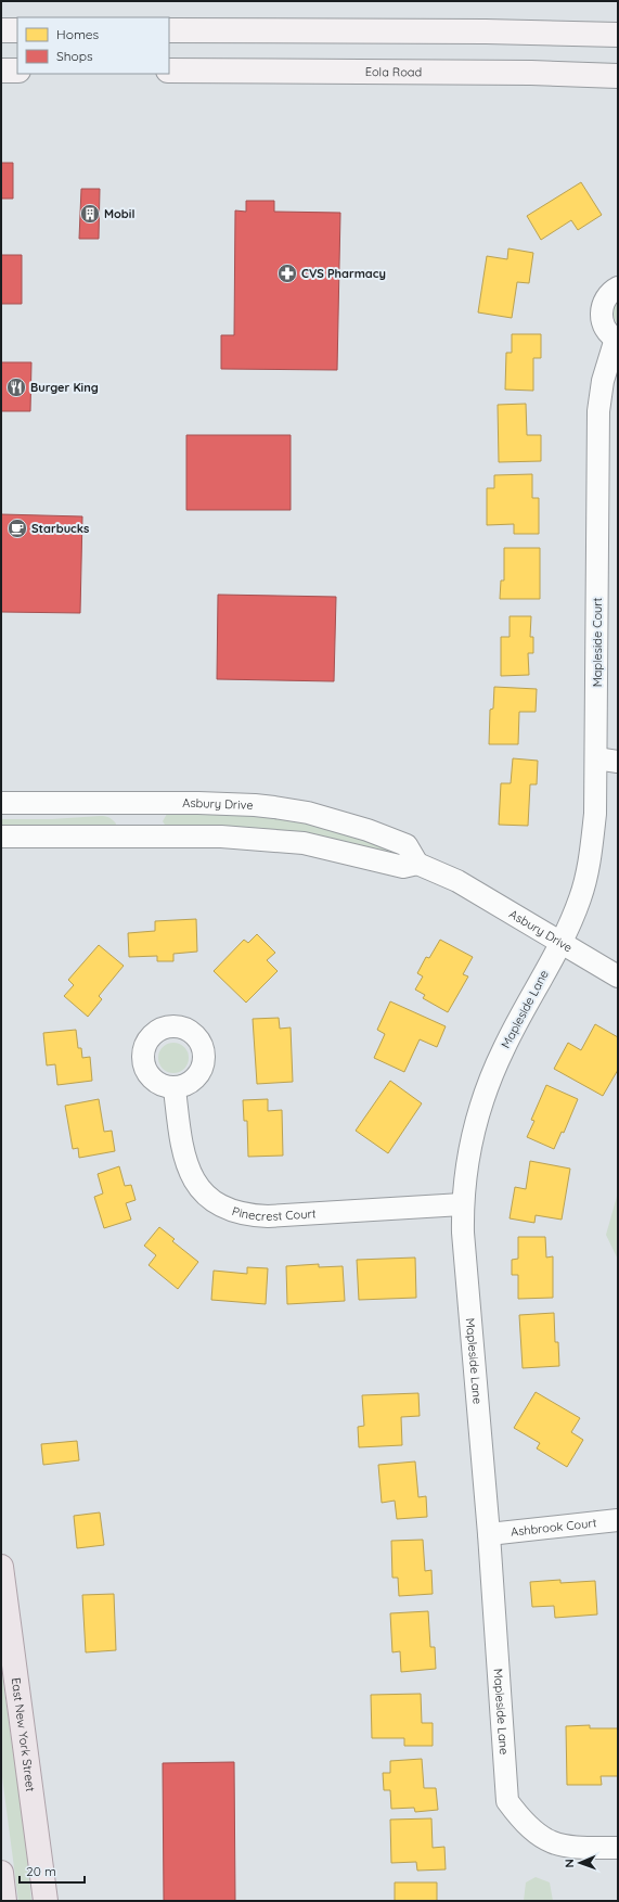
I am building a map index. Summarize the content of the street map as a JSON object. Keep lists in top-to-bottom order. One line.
{"streets":{"main road":["Eola Road","East New York Street"],"street":["Mapleside Court","Asbury Drive","Mapleside Lane","Pinecrest Court","Ashbrook Court"]},"crossings":[["Mapleside Court","Asbury Drive"],["Mapleside Court","Mapleside Lane"],["Asbury Drive","Mapleside Lane"],["Mapleside Lane","Pinecrest Court"],["Mapleside Lane","Ashbrook Court"]],"places":{"building":["Mobil"],"pharmacy":["CVS Pharmacy"],"restaurant":["Burger King"],"cafe":["Starbucks"]},"legend":["Homes","Shops"],"scale_bar":"20 m","north":"left"}
